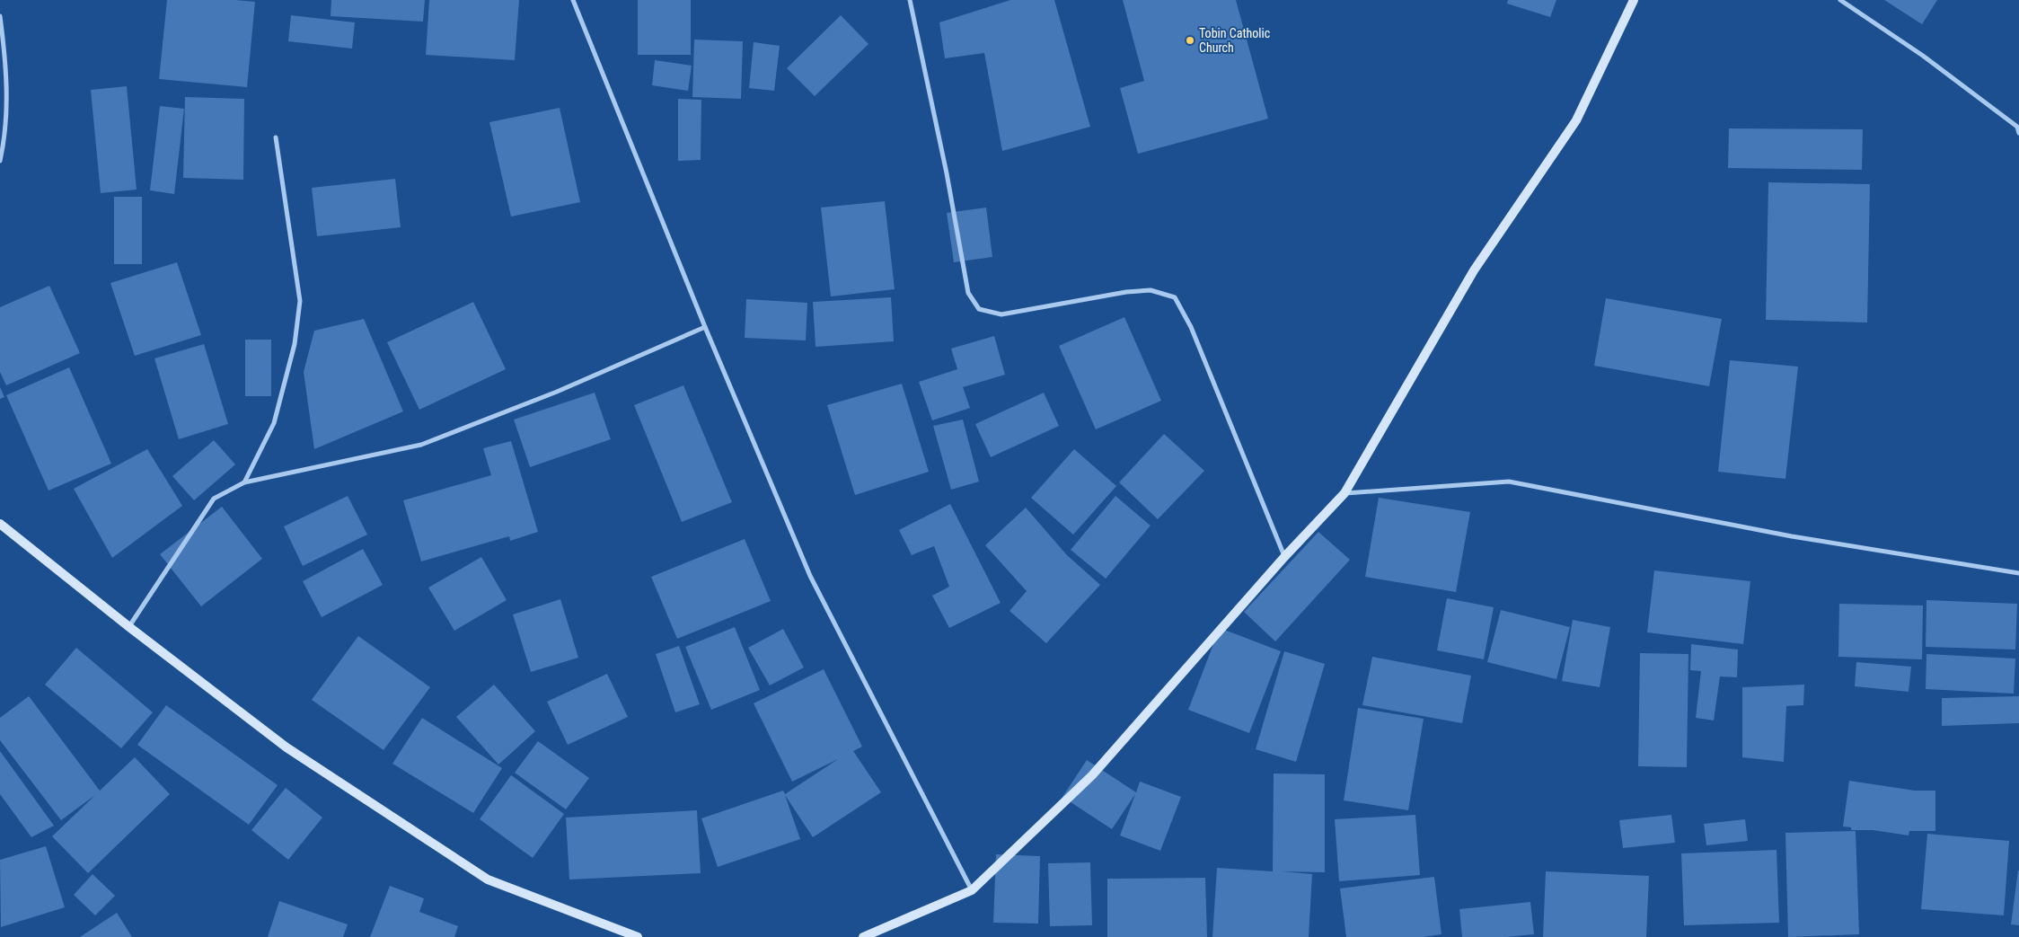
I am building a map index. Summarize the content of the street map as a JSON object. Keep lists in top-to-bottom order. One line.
{"places":["Tobin Catholic Church"]}
